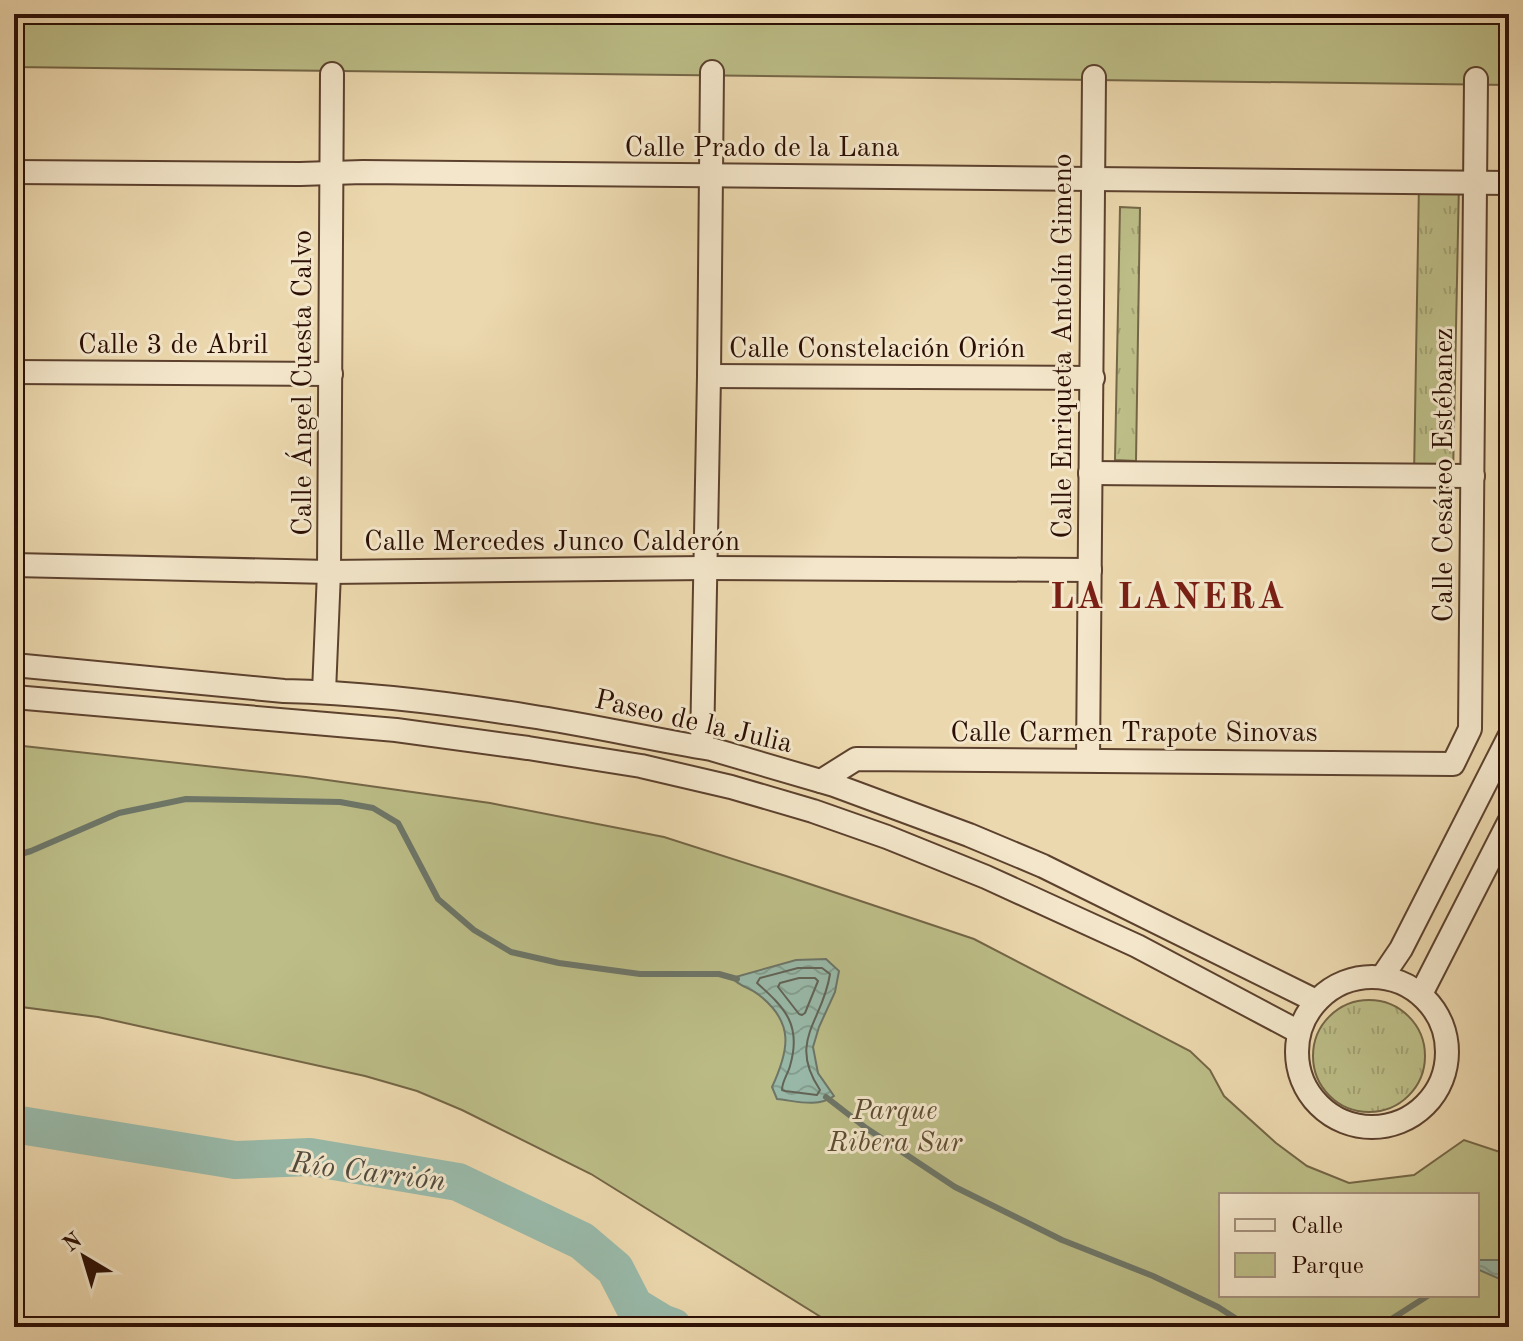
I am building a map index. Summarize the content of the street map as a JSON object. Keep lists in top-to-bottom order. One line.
{"streets":{"street":["Calle Prado de la Lana","Calle 3 de Abril","Calle Enriqueta Antolín Gimeno","Calle Constelación Orión","Calle Ángel Cuesta Calvo","Calle Cesáreo Estébanez","Calle Mercedes Junco Calderón","Paseo de la Julia","Calle Carmen Trapote Sinovas"]},"crossings":[["Calle Prado de la Lana","Calle Enriqueta Antolín Gimeno"],["Calle Prado de la Lana","Calle Ángel Cuesta Calvo"],["Calle Prado de la Lana","Calle Cesáreo Estébanez"],["Calle 3 de Abril","Calle Ángel Cuesta Calvo"],["Calle Enriqueta Antolín Gimeno","Calle Constelación Orión"],["Calle Enriqueta Antolín Gimeno","Calle Mercedes Junco Calderón"],["Calle Enriqueta Antolín Gimeno","Calle Carmen Trapote Sinovas"],["Calle Ángel Cuesta Calvo","Calle Mercedes Junco Calderón"],["Calle Ángel Cuesta Calvo","Paseo de la Julia"],["Calle Cesáreo Estébanez","Calle Carmen Trapote Sinovas"],["Paseo de la Julia","Calle Carmen Trapote Sinovas"]],"districts":["LA LANERA"],"water":["Río Carrión"],"parks":["Parque Ribera Sur"],"legend":["Calle","Parque"],"north":"top left"}
